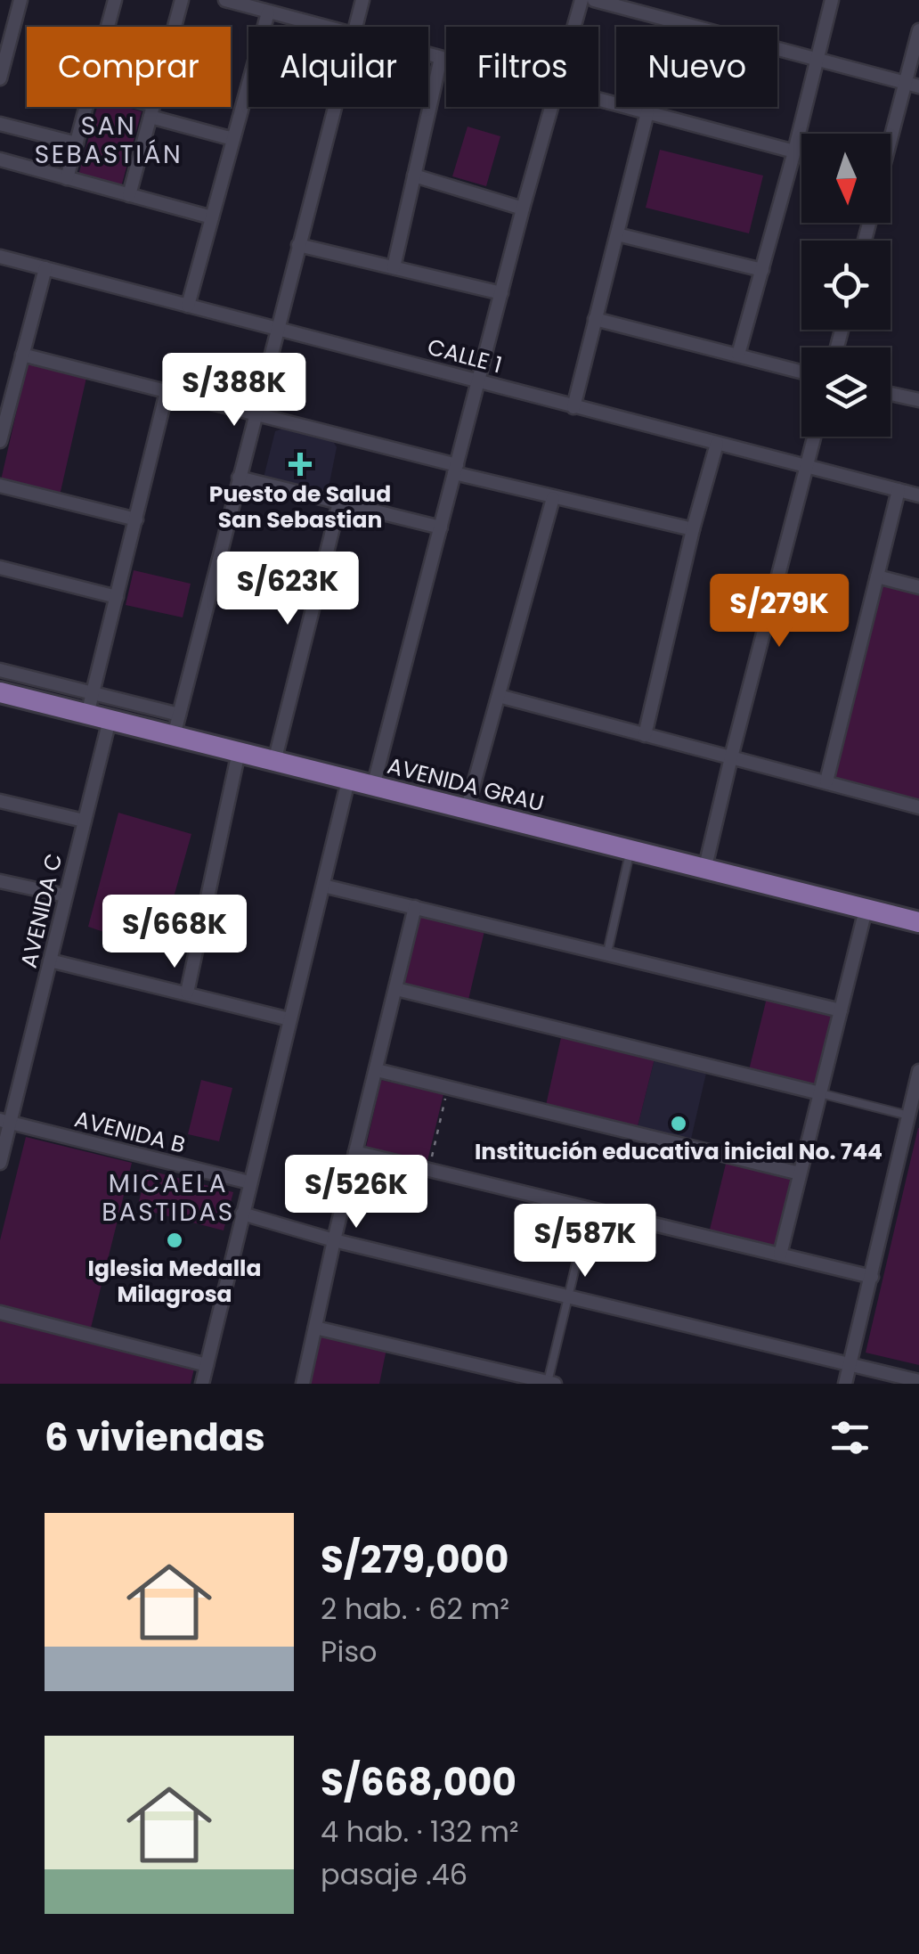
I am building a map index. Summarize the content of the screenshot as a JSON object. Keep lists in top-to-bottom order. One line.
{"streets":{"main road":["AVENIDA GRAU"],"street":["CALLE 1","AVENIDA C","AVENIDA B"]},"crossings":[["AVENIDA GRAU","AVENIDA C"],["AVENIDA C","AVENIDA B"]],"districts":["SAN SEBASTIÁN","MICAELA BASTIDAS"],"places":{"health":["Puesto de Salud San Sebastian"],"other":["Institución educativa inicial No. 744","Iglesia Medalla Milagrosa"]},"north":"bottom","page":{"chip":["Comprar","Alquilar","Filtros","Nuevo"],"price":["S/388K","S/623K","S/279K","S/668K","S/526K","S/587K"],"heading":"6 viviendas","list":[{"name":"S/279,000","note":"2 hab. · 62 m² · Piso"},{"name":"S/668,000","note":"4 hab. · 132 m² · pasaje .46"}]}}
